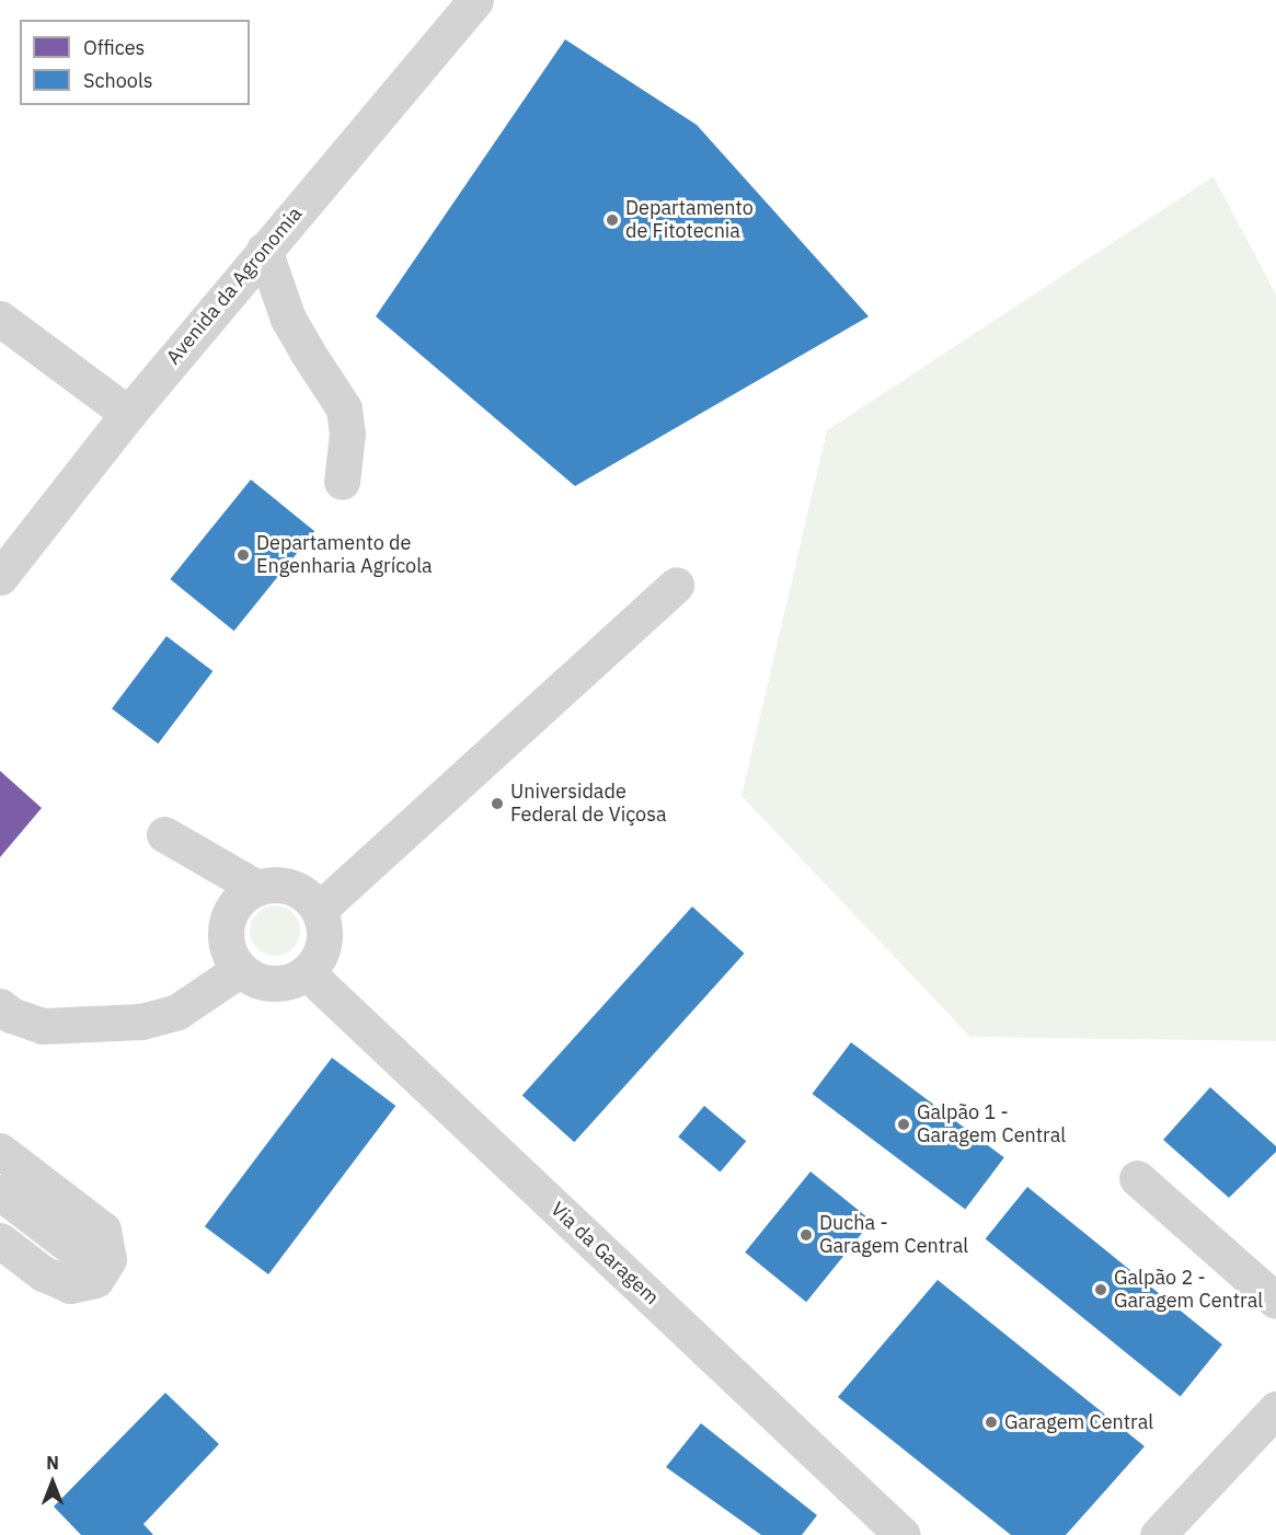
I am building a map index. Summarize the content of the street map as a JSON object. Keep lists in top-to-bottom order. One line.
{"streets":{"street":["Avenida da Agronomia","Via da Garagem"]},"places":["Departamento de Fitotecnia","Departamento de Engenharia Agrícola","Universidade Federal de Viçosa","Galpão 1 - Garagem Central","Ducha - Garagem Central","Galpão 2 - Garagem Central","Garagem Central"],"legend":["Offices","Schools"],"north":"top"}
